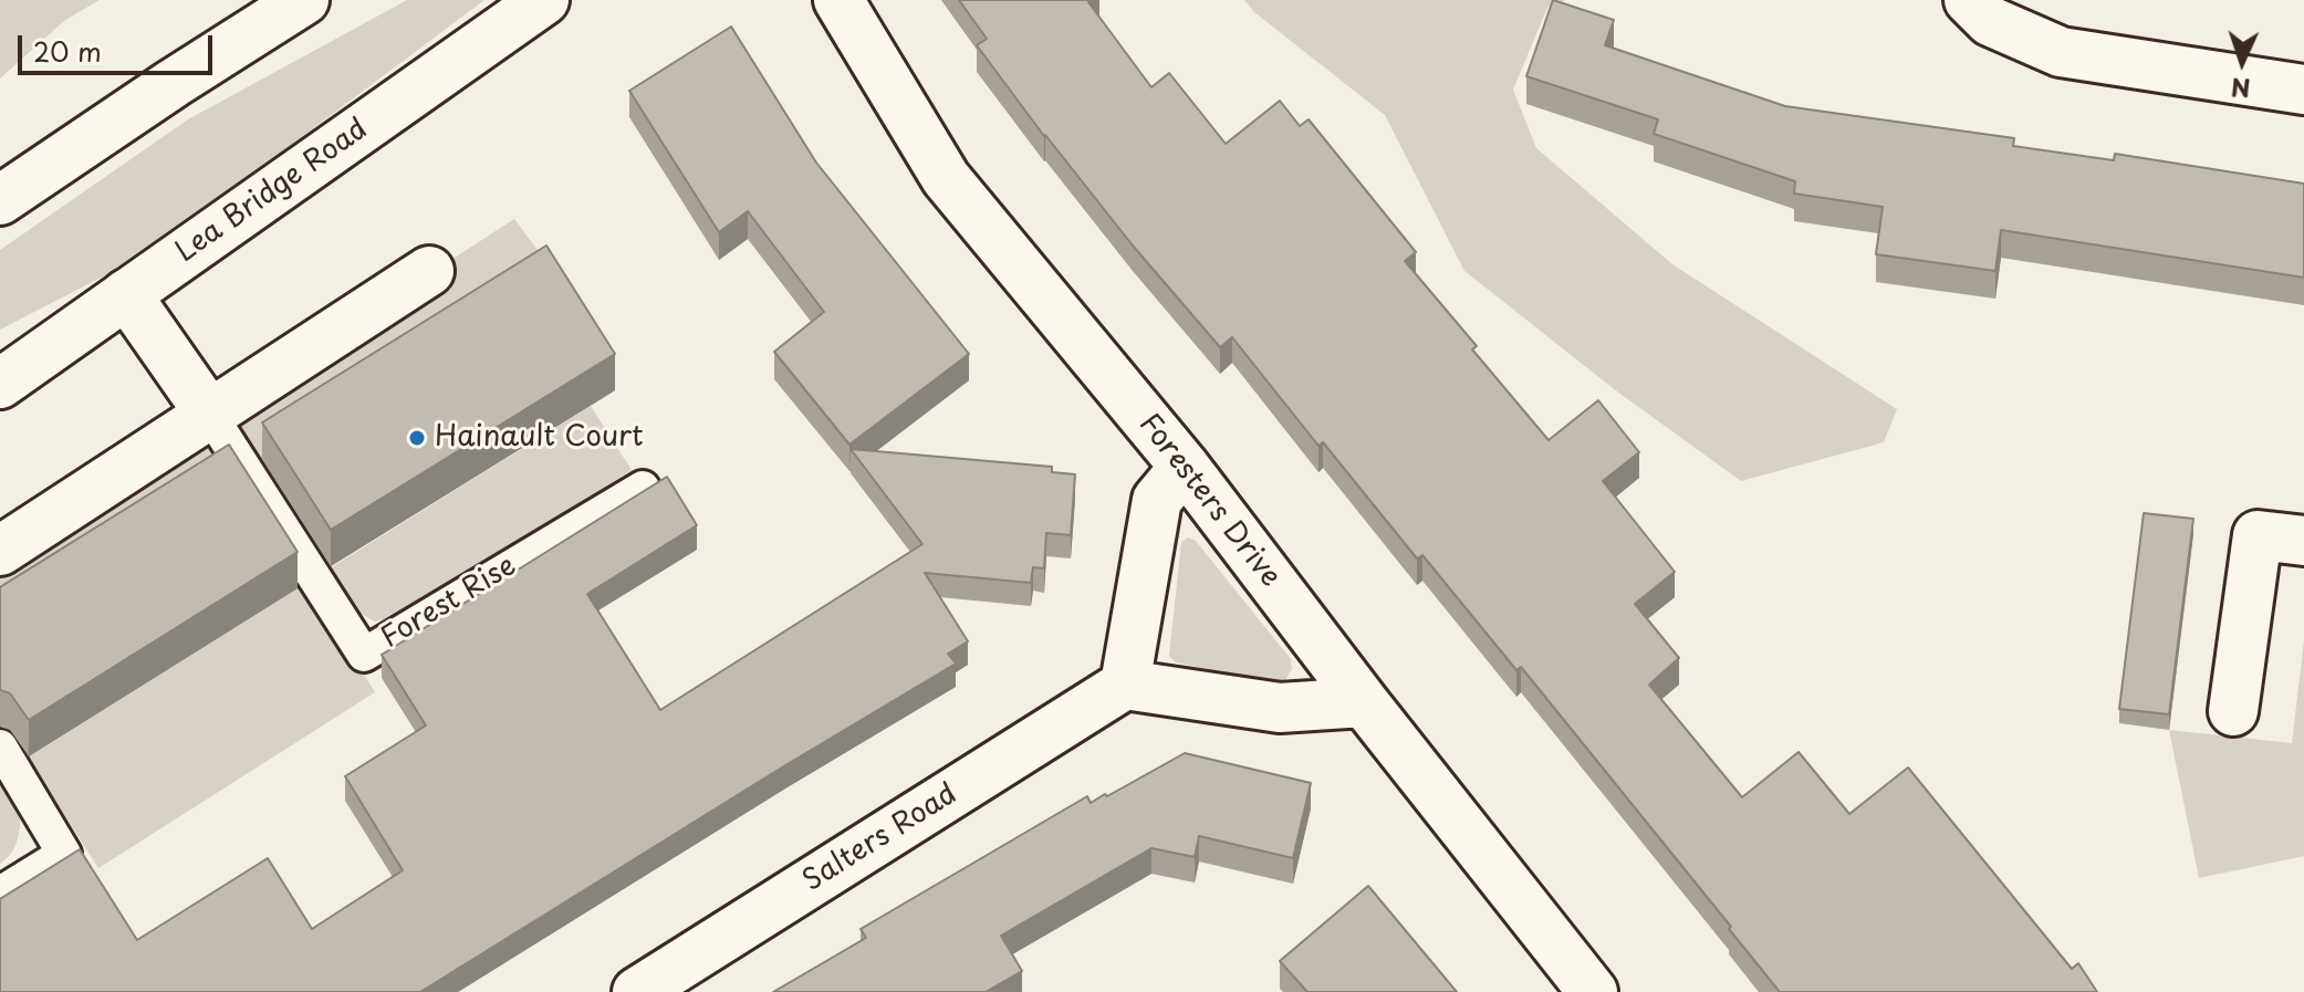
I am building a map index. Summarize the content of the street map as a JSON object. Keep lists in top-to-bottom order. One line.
{"streets":{"street":["Lea Bridge Road","Foresters Drive","Forest Rise","Salters Road"]},"crossings":[["Lea Bridge Road","Forest Rise"]],"places":["Hainault Court"],"scale_bar":"20 m","north":"bottom"}
